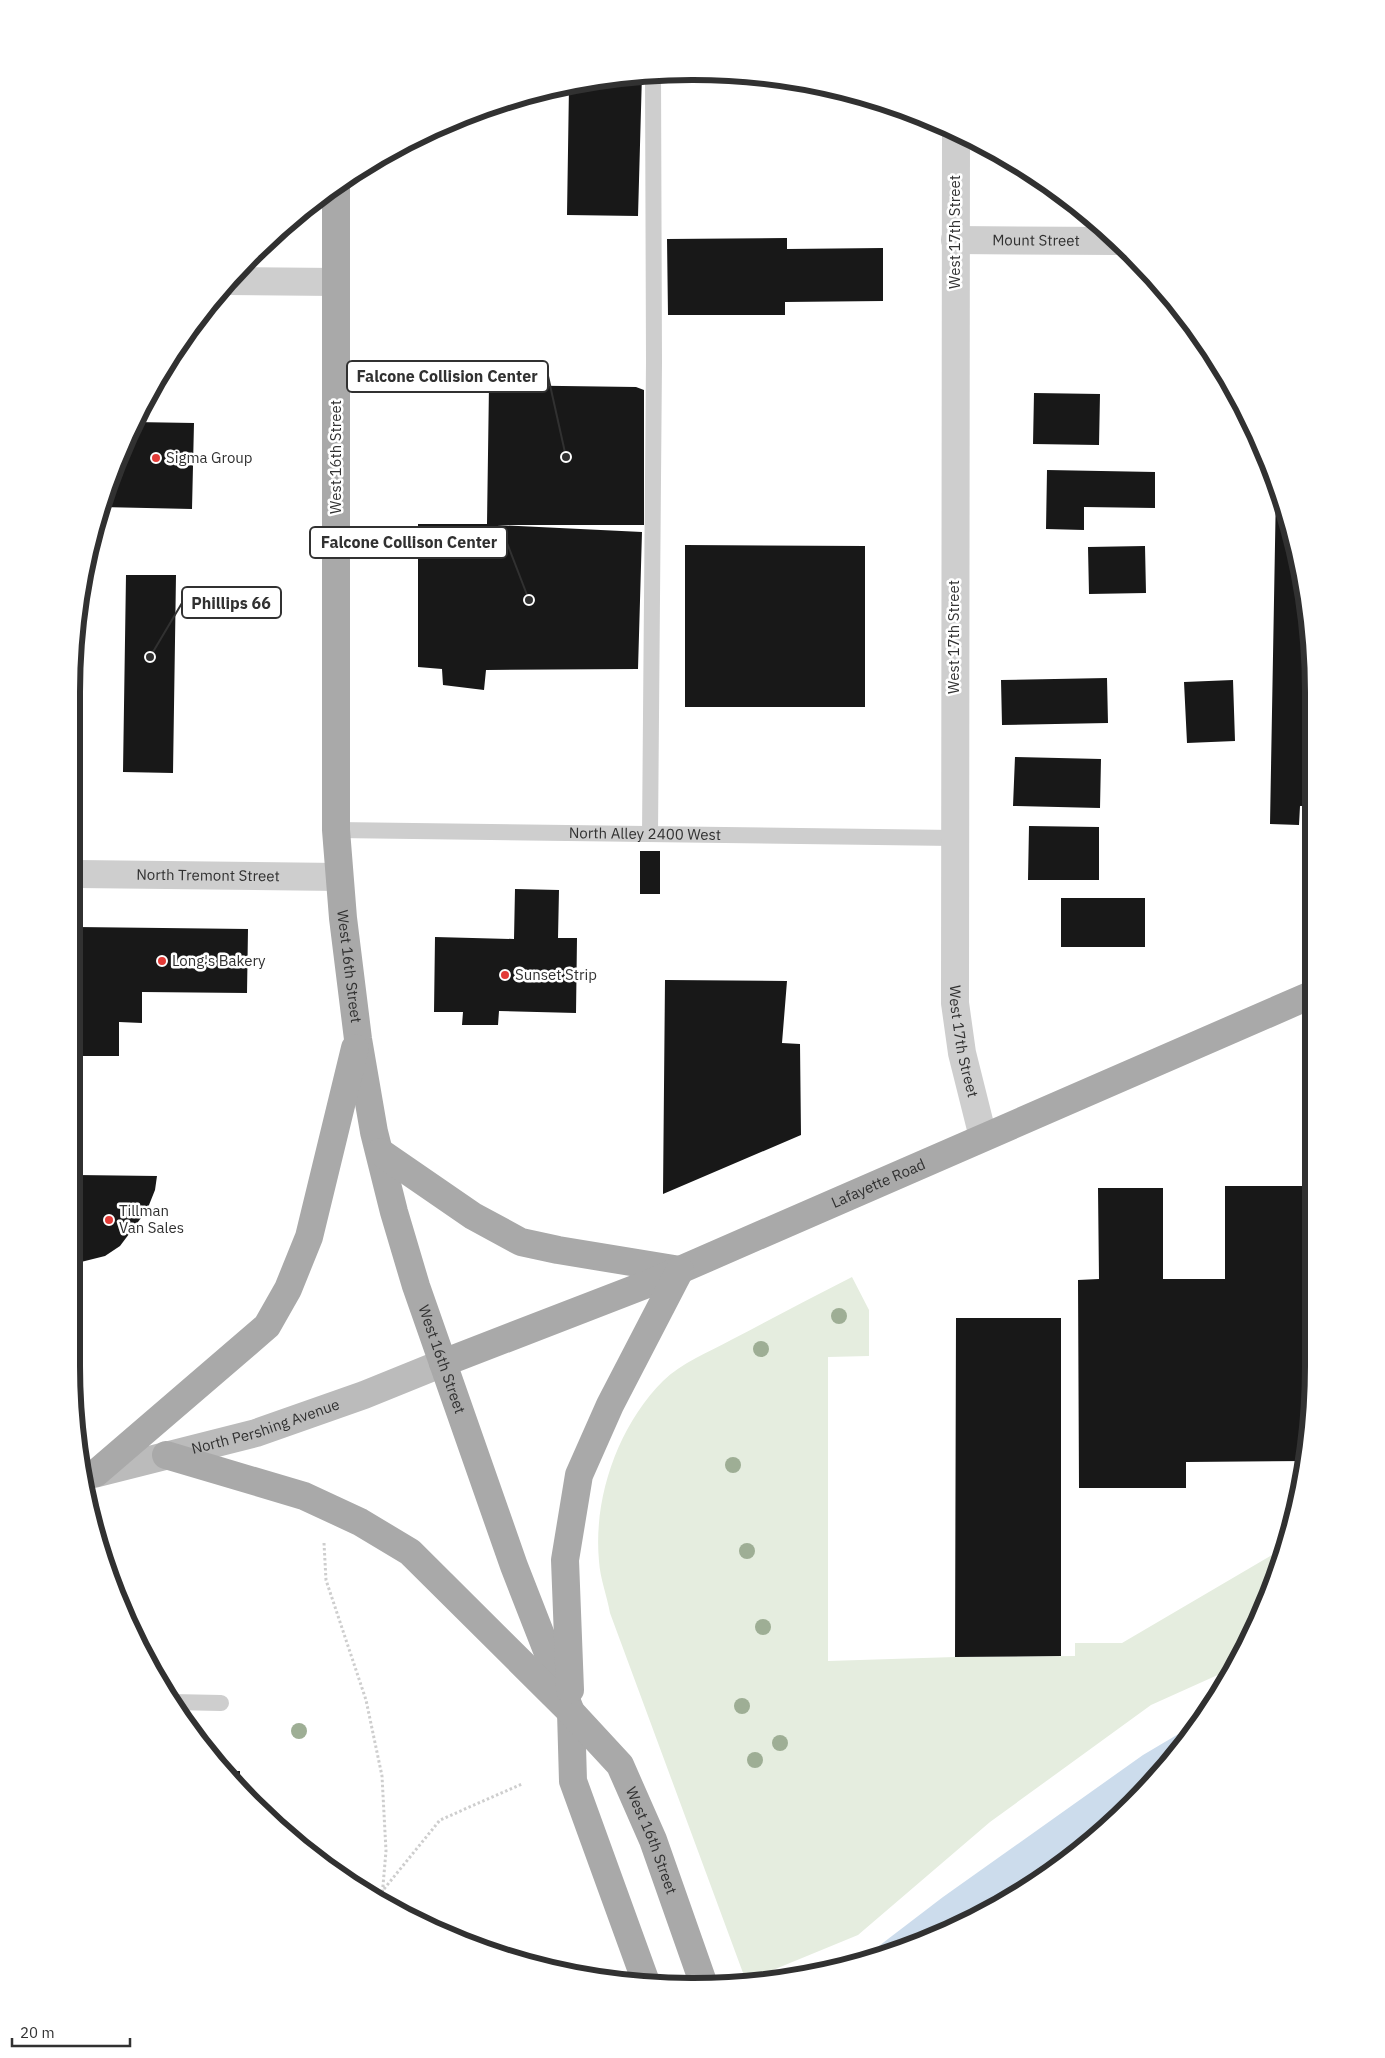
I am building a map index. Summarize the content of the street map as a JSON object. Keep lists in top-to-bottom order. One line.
{"streets":{"main road":["West 16th Street","Lafayette Road","North Pershing Avenue"],"street":["West 17th Street","Mount Street","North Tremont Street"],"lane":["North Alley 2400 West"]},"crossings":[["West 17th Street","Mount Street"],["West 17th Street","North Alley 2400 West"],["West 17th Street","Lafayette Road"],["West 16th Street","North Alley 2400 West"],["West 16th Street","North Tremont Street"],["West 16th Street","Lafayette Road"],["West 16th Street","North Pershing Avenue"],["Lafayette Road","North Pershing Avenue"]],"places":["Falcone Collision Center","Sigma Group","Falcone Collison Center","Phillips 66","Long's Bakery","Sunset Strip","Tillman Van Sales"],"scale_bar":"20 m"}
